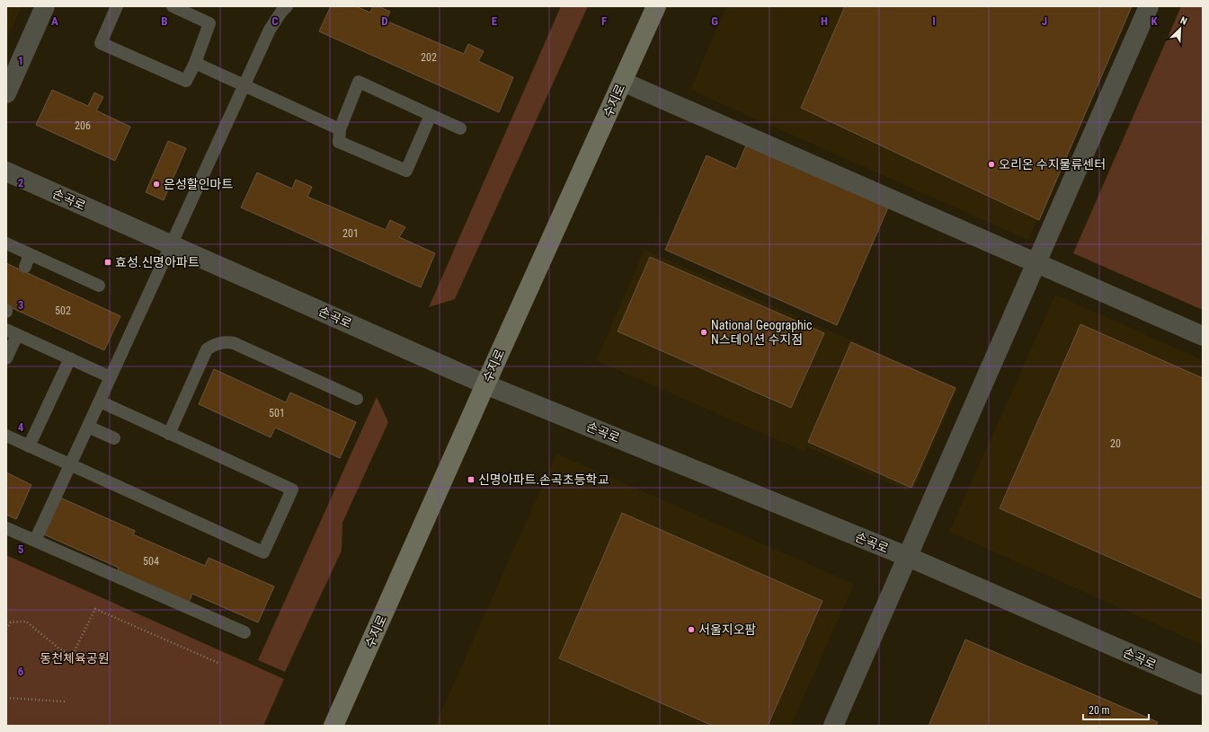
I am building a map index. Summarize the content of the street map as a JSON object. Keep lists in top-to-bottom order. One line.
{"streets":{"main road":["수지로"],"street":["손곡로"]},"crossings":[["수지로","손곡로"]],"parks":["동천체육공원"],"places":{"other":["오리온 수지물류센터","은성할인마트","National Geographic N스테이션 수지점","서울지오팜"],"transit":["효성.신명아파트","신명아파트.손곡초등학교"]},"house_numbers":["202","206","201","502","501","20","504"],"scale_bar":"20 m","north":"top right","grid":{"columns":["A","B","C","D","E","F","G","H","I","J","K"],"rows":["1","2","3","4","5","6"]}}
